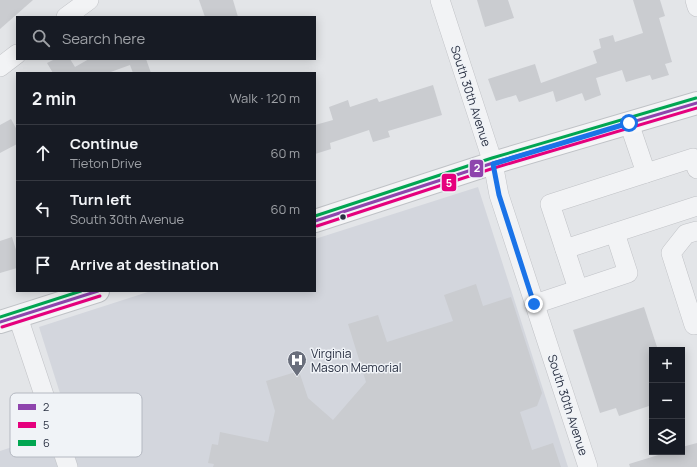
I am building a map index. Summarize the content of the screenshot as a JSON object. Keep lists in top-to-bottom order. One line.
{"streets":{"street":["South 30th Avenue"]},"places":{"hospital":["Virginia Mason Memorial"]},"lines":["transit line 6","transit line 2","transit line 5"],"legend":["2","5","6"],"page":{"search":"Search here","heading":["2 min","Walk · 120 m"],"list":[["Continue","Tieton Drive","60 m"],["Turn left","South 30th Avenue","60 m"],"Arrive at destination"],"map_buttons":["+","−"]}}
